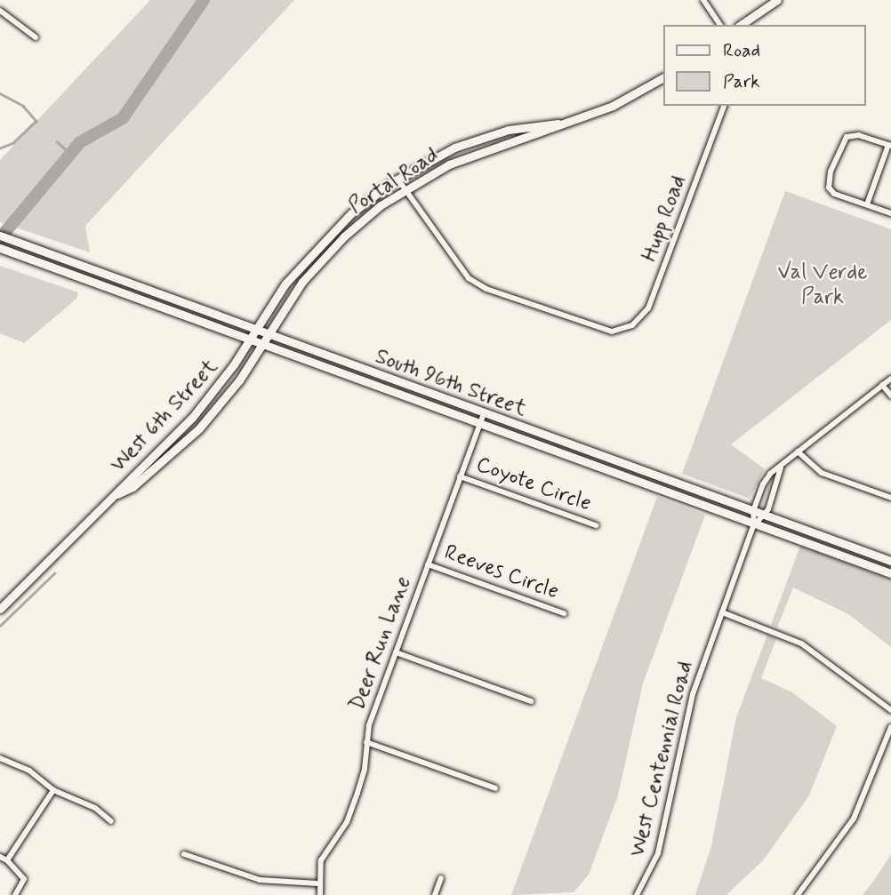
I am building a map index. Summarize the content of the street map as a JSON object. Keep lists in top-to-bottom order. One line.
{"streets":{"main road":["Portal Road","South 96th Street","West 6th Street"],"street":["Hupp Road","Coyote Circle","Reeves Circle","Deer Run Lane","West Centennial Road"]},"crossings":[["Portal Road","Hupp Road"],["Portal Road","South 96th Street"],["Portal Road","West 6th Street"],["South 96th Street","West 6th Street"],["South 96th Street","Deer Run Lane"],["South 96th Street","West Centennial Road"],["Coyote Circle","Deer Run Lane"],["Reeves Circle","Deer Run Lane"]],"parks":["Val Verde Park"],"legend":["Road","Park"]}
